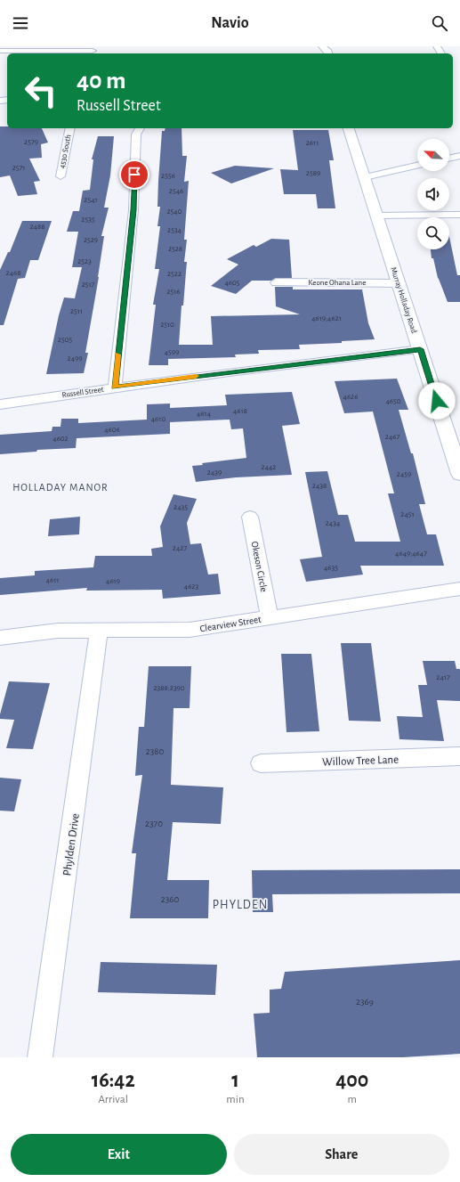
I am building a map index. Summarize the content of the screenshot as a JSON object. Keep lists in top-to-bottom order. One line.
{"streets":{"street":["4530 South","Keone Ohana Lane","Murray Holladay Road","Russell Street","Okeson Circle","Clearview Street","Willow Tree Lane","Phylden Drive"]},"crossings":[["Keone Ohana Lane","Murray Holladay Road"],["Murray Holladay Road","Russell Street"],["Okeson Circle","Clearview Street"],["Clearview Street","Phylden Drive"]],"districts":["HOLLADAY MANOR","PHYLDEN"],"house_numbers":["2579","2611","2571","2589","2556","2546","2541","2540","2535","2488","2534","2529","2528","2523","2468","2522","4605","2517","2516","2511","4619;4621","2510","2505","4599","2499","4626","4650","4618","4614","4610","4606","2467","4602","2442","2439","2459","2438","2435","2451","2434","2427","4649;4647","4635","4611","4619","4623","2417","2388;2390","2380","2370","2360","2369"],"north":"top left","page":{"header":"Navio","turn":["40 m","Russell Street"],"eta":["16:42","Arrival","1","min","400","m"],"buttons":["Exit","Share"]}}
